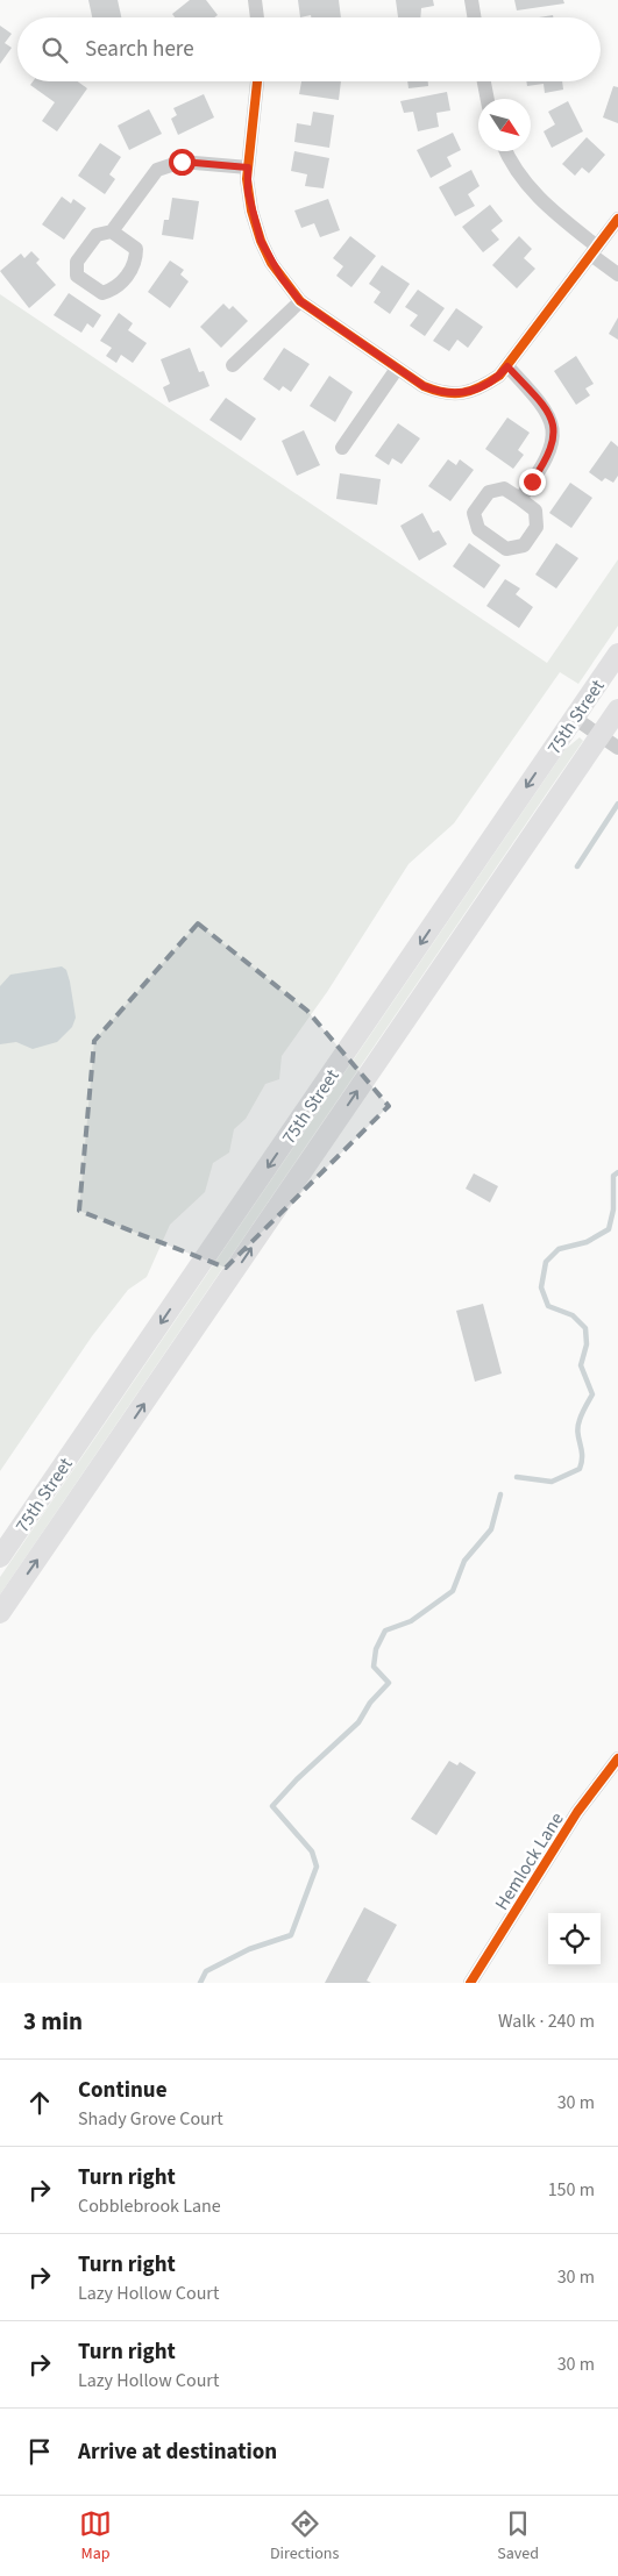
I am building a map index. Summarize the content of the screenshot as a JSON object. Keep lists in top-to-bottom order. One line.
{"streets":{"main road":["75th Street"],"street":["Hemlock Lane"]},"north":"bottom right","page":{"search":"Search here","heading":["3 min","Walk · 240 m"],"list":[["Continue","Shady Grove Court","30 m"],["Turn right","Cobblebrook Lane","150 m"],["Turn right","Lazy Hollow Court","30 m"],["Turn right","Lazy Hollow Court","30 m"],"Arrive at destination"],"nav":["Map","Directions","Saved"]}}
